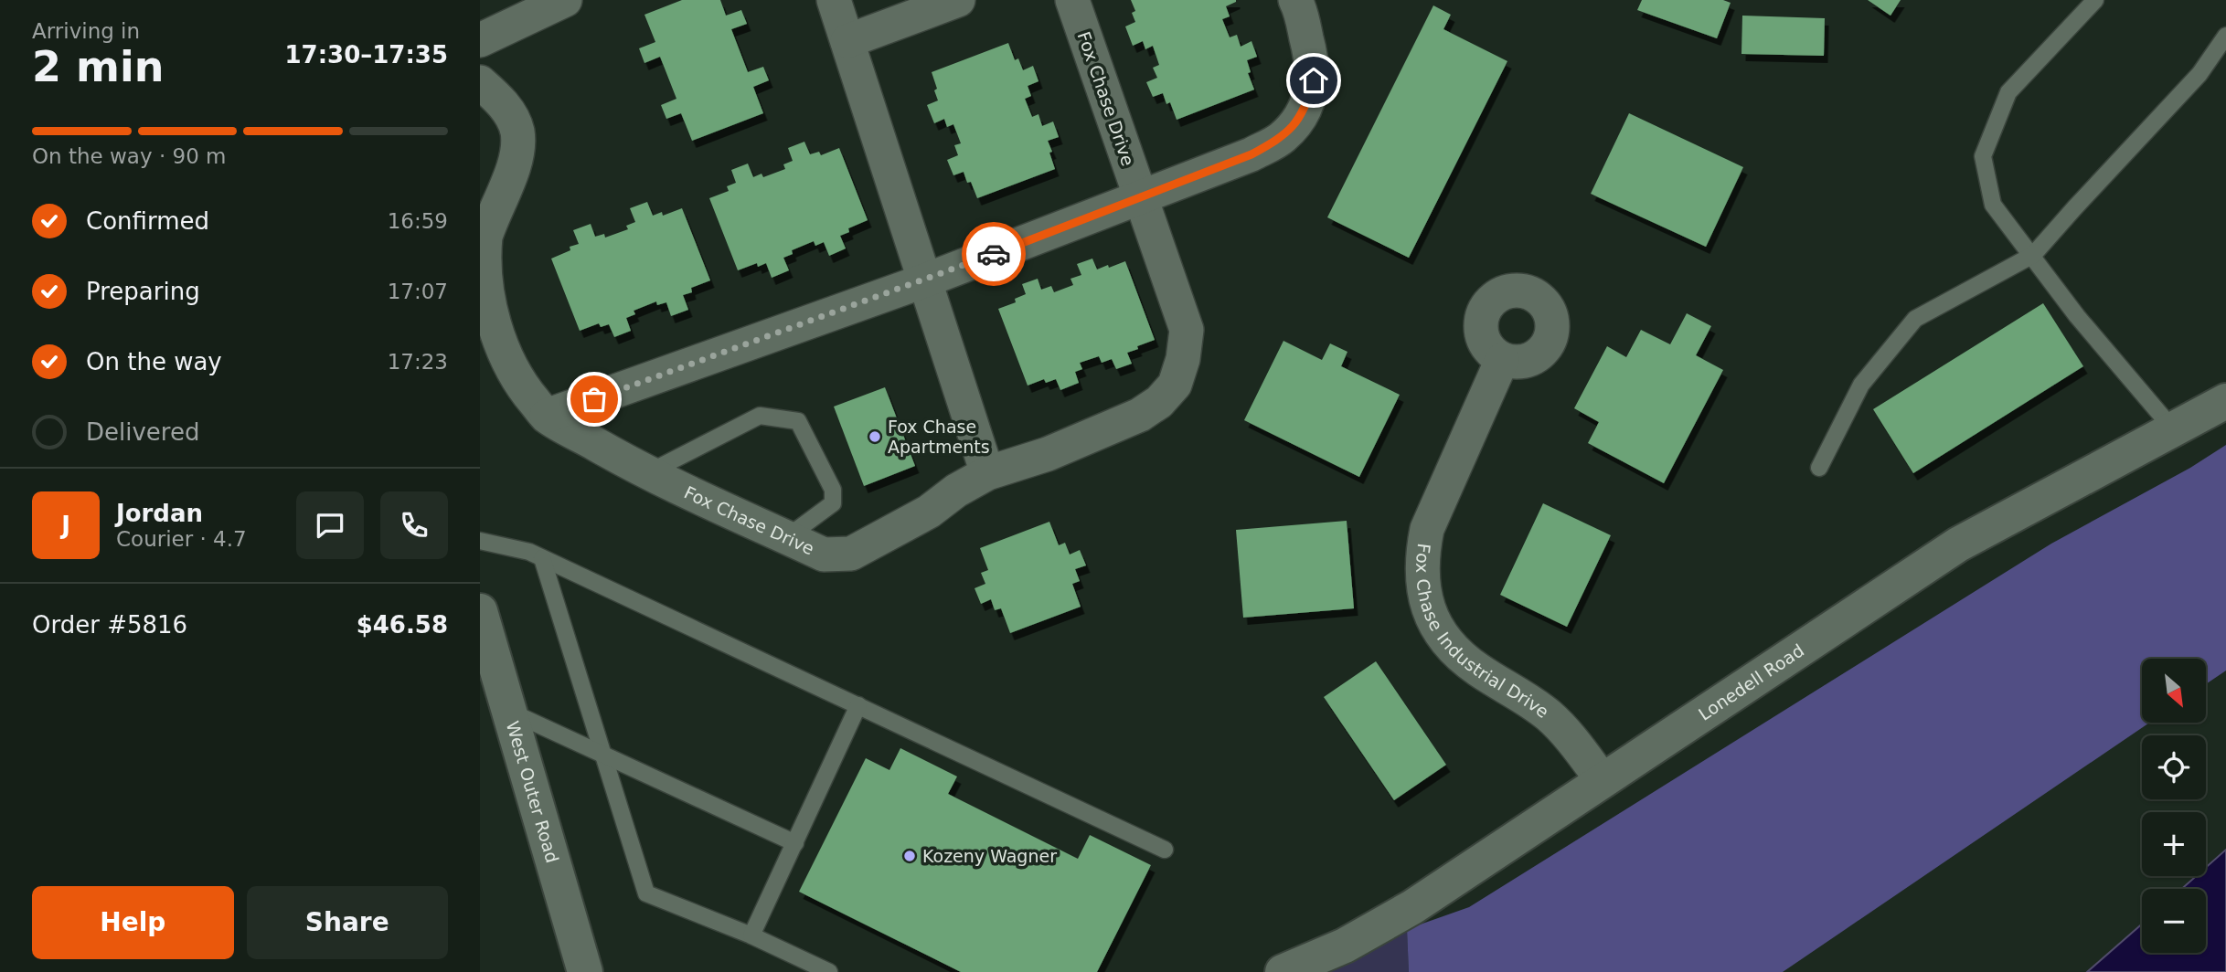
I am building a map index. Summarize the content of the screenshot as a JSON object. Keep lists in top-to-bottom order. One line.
{"streets":{"street":["Fox Chase Drive","Fox Chase Industrial Drive","Lonedell Road","West Outer Road"]},"crossings":[["Fox Chase Industrial Drive","Lonedell Road"]],"places":["Fox Chase Apartments","Kozeny Wagner"],"north":"bottom right","page":{"heading":["2 min","Arriving in","17:30–17:35"],"panel":["Jordan","Courier · 4.7","Order #5816","$46.58"],"bar":"On the way · 90 m","list":[["Confirmed","16:59"],["Preparing","17:07"],["On the way","17:23"],"Delivered"],"round":"J","map_buttons":["+","−"],"buttons":["Help","Share"]}}
